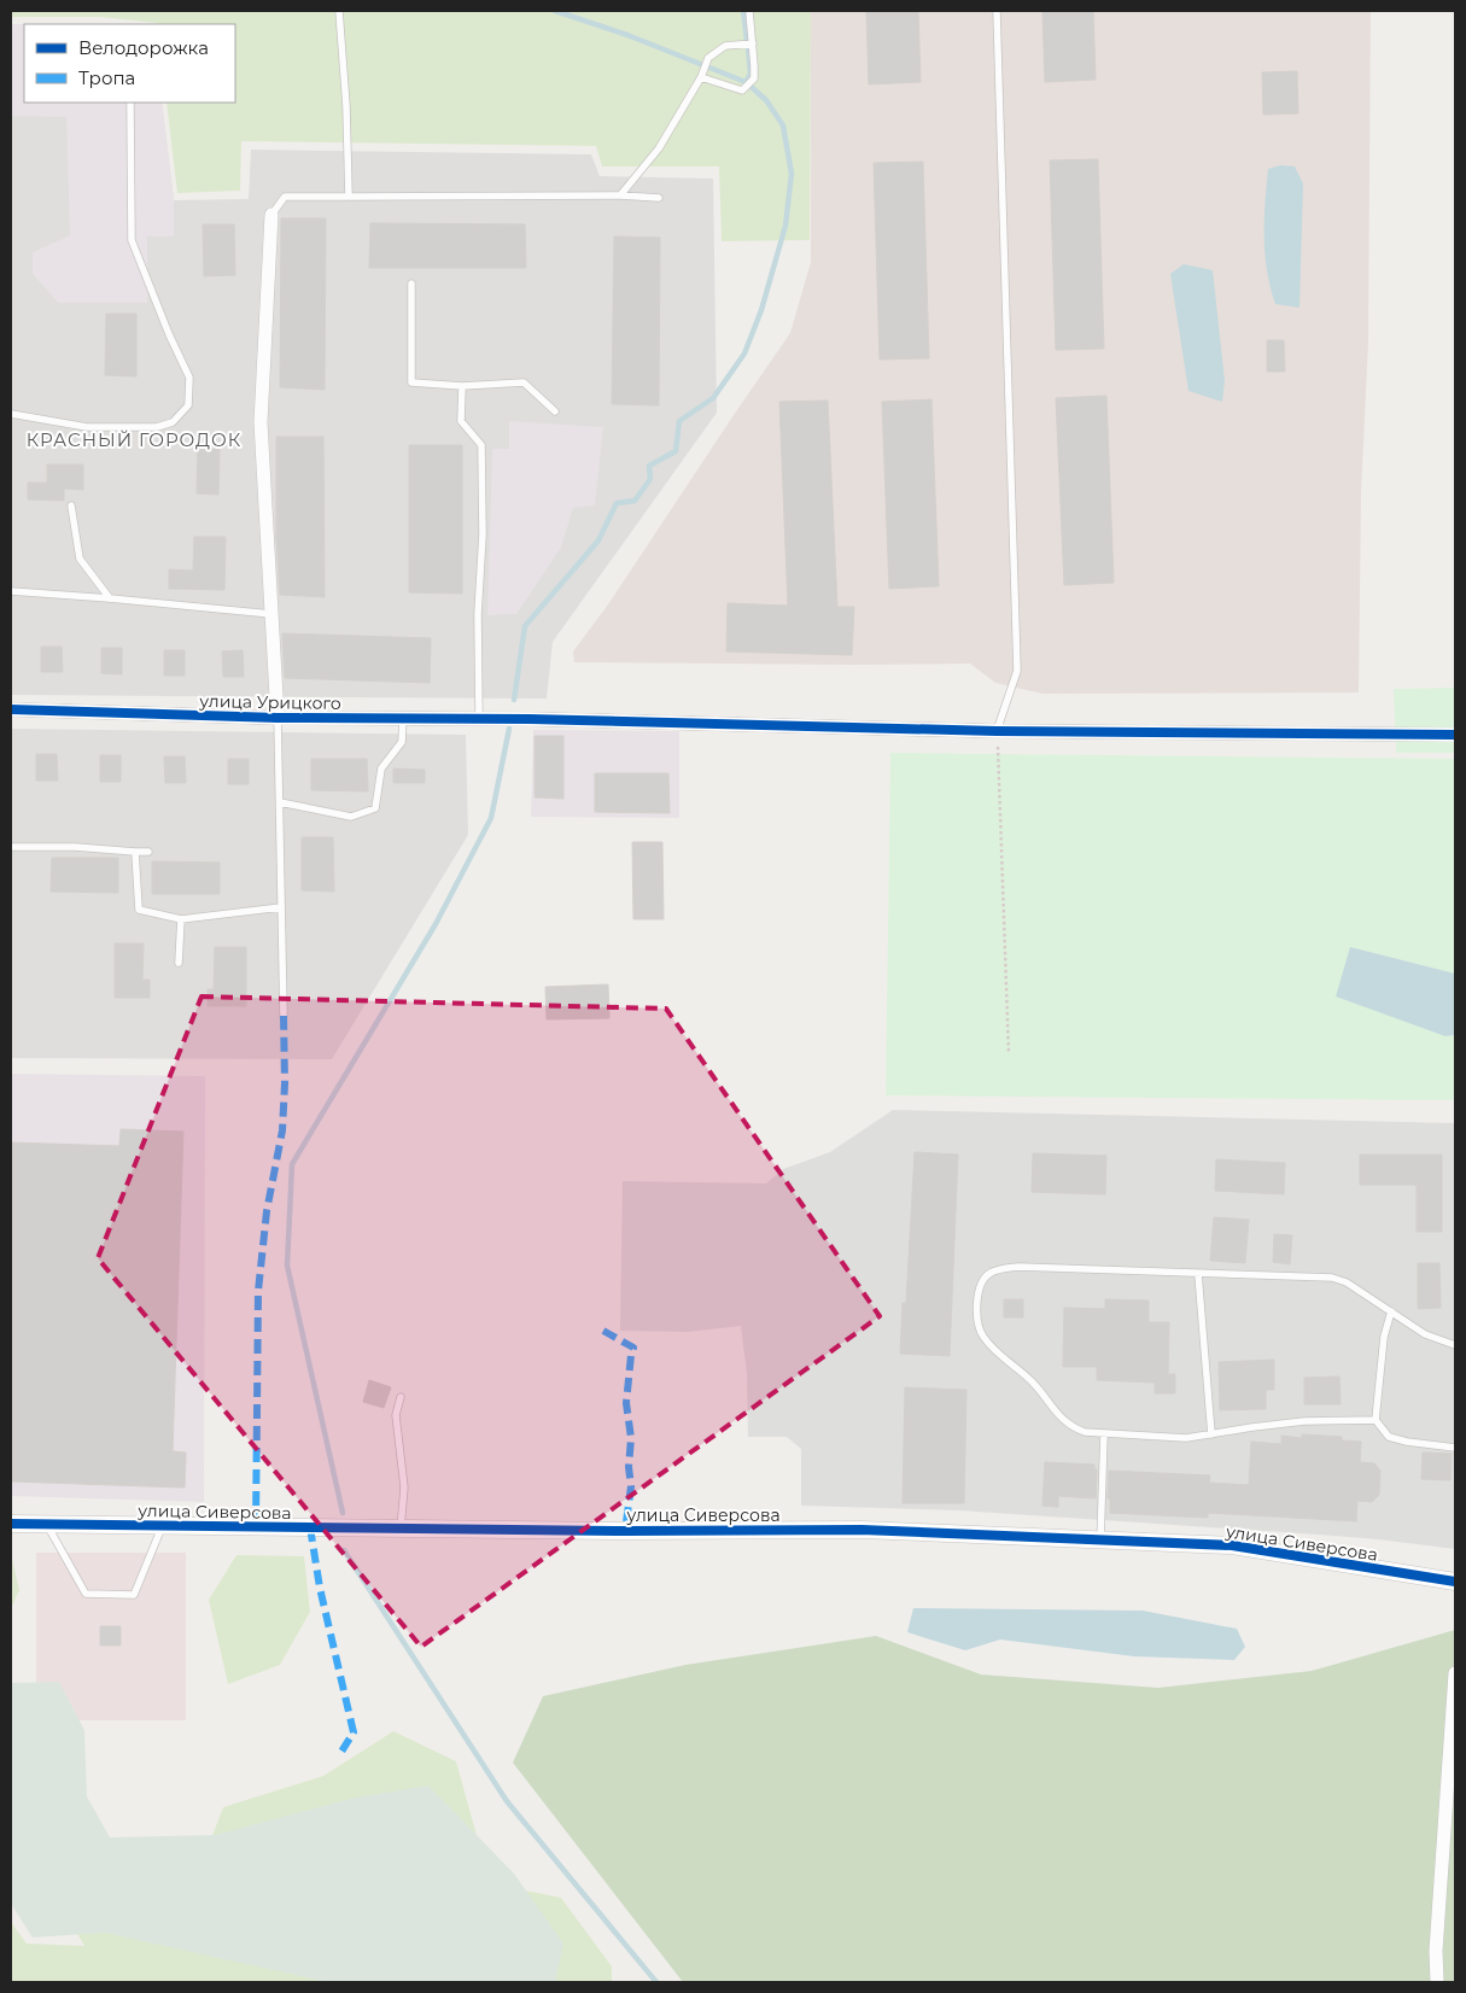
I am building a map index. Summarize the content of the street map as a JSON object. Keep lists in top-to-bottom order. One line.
{"streets":{"street":["улица Урицкого","улица Сиверсова"]},"districts":["КРАСНЫЙ ГОРОДОК"],"legend":["Велодорожка","Тропа"]}
